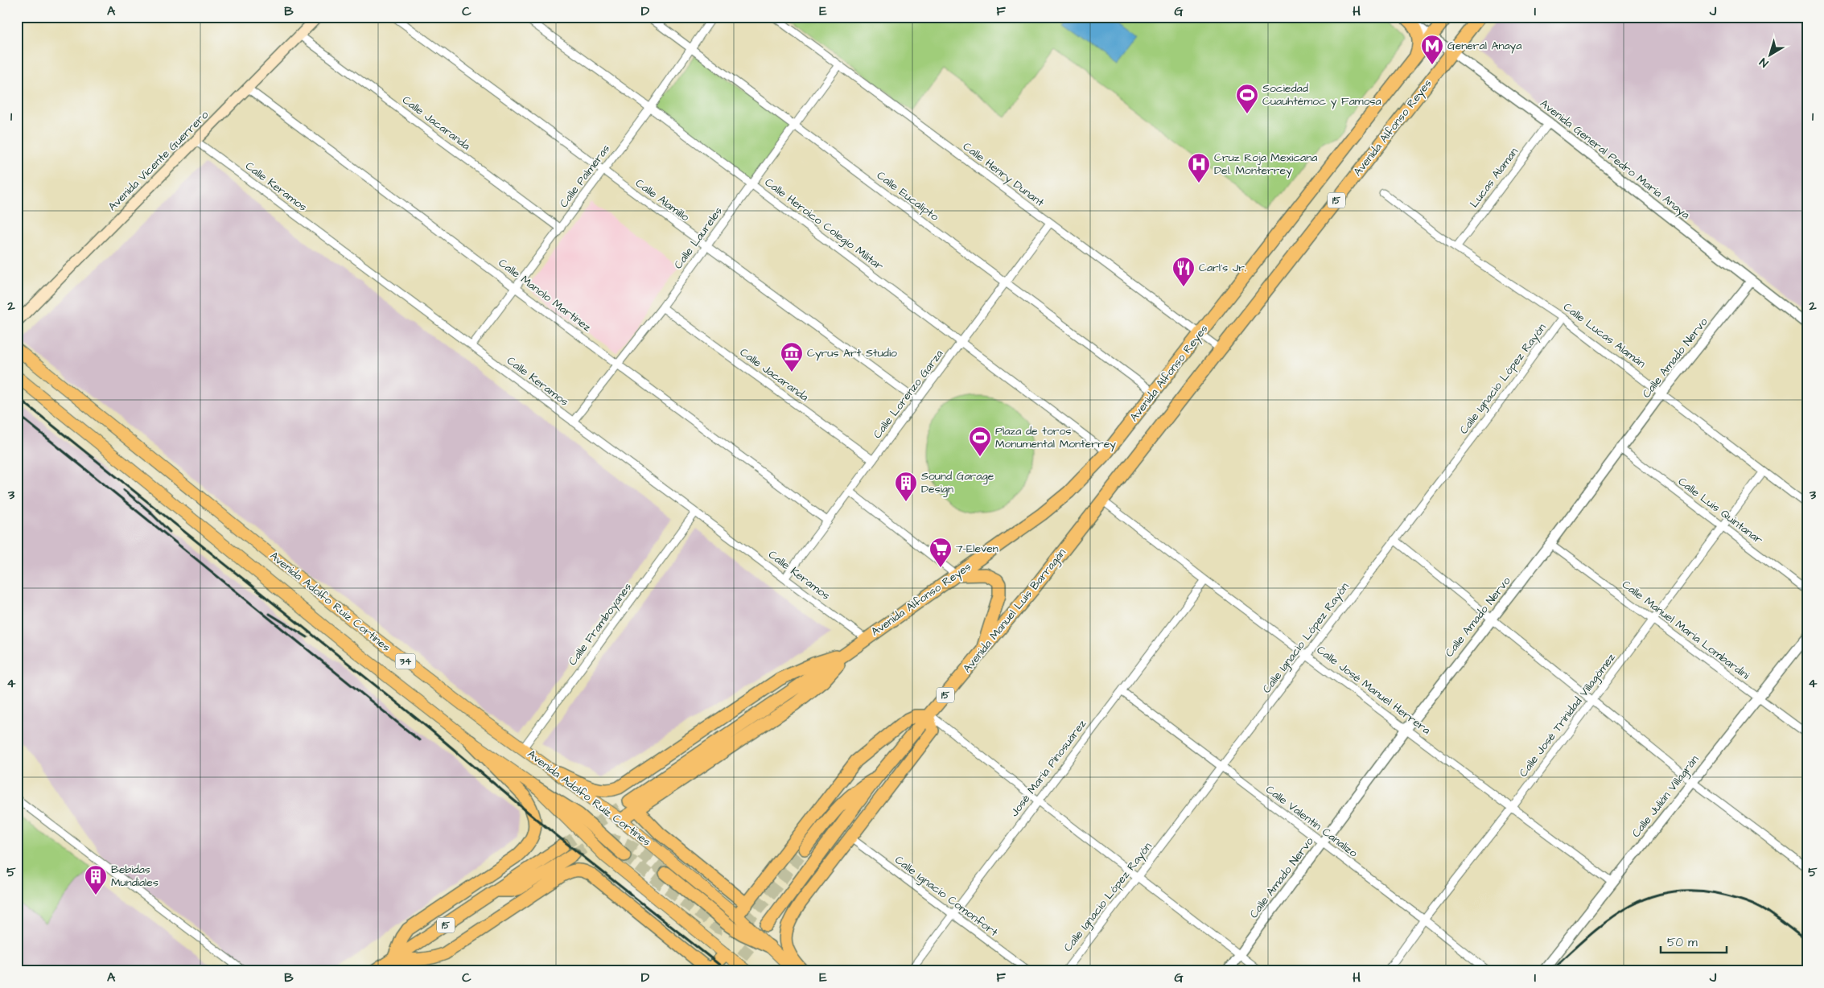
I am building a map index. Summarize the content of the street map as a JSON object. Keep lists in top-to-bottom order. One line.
{"streets":{"highway":["Avenida Alfonso Reyes","15","Avenida Manuel Luis Barragán"],"main road":["Avenida Vicente Guerrero","Avenida Adolfo Ruíz Cortines","34"],"street":["Calle Jacaranda","Avenida General Pedro María Anaya","Calle Henry Dunant","Calle Palmeras","Lucas Alaman","Calle Keramos","Calle Eucalipto","Calle Alamillo","Calle Heroico Colegio Militar","Calle Laureles","Calle Manolo Martínez","Calle Lucas Alamán","Calle Amado Nervo","Calle Ignacio López Rayón","Calle Lorenzo Garza","Calle Luis Quintanar","Calle Framboyanes","Calle Manuel María Lombardini","Calle José Manuel Herrera","Calle José Trinidad Villagómez","José María Pinosuárez","Calle Julián Villagrán","Calle Valentín Canalizo","Calle Ignacio Comonfort"]},"crossings":[["Calle Jacaranda","Avenida Vicente Guerrero"],["Calle Jacaranda","Calle Palmeras"],["Calle Jacaranda","Calle Laureles"],["Calle Jacaranda","Calle Lorenzo Garza"],["Avenida Alfonso Reyes","Avenida General Pedro María Anaya"],["Avenida Alfonso Reyes","Calle Henry Dunant"],["Avenida Alfonso Reyes","Calle Keramos"],["Avenida Alfonso Reyes","Calle Eucalipto"],["Avenida Alfonso Reyes","Calle Heroico Colegio Militar"],["Avenida Alfonso Reyes","Avenida Manuel Luis Barragán"],["Avenida General Pedro María Anaya","Lucas Alaman"],["Avenida General Pedro María Anaya","Calle Amado Nervo"],["Avenida Vicente Guerrero","Calle Keramos"],["Avenida Vicente Guerrero","Calle Manolo Martínez"],["Calle Henry Dunant","Calle Laureles"],["Calle Henry Dunant","Calle Lorenzo Garza"],["Calle Palmeras","Calle Keramos"],["Calle Palmeras","Calle Eucalipto"],["Calle Palmeras","Calle Alamillo"],["Calle Palmeras","Calle Heroico Colegio Militar"],["Calle Palmeras","Calle Manolo Martínez"],["Lucas Alaman","Calle Lucas Alamán"],["Calle Keramos","Calle Laureles"],["Calle Keramos","Calle Lorenzo Garza"],["Calle Keramos","Calle Framboyanes"],["Calle Eucalipto","Calle Laureles"],["Calle Eucalipto","Calle Lorenzo Garza"],["Calle Alamillo","Calle Laureles"],["Calle Alamillo","Calle Lorenzo Garza"],["Calle Heroico Colegio Militar","Calle Laureles"],["Calle Heroico Colegio Militar","Calle Lorenzo Garza"],["Calle Laureles","Calle Manolo Martínez"],["Calle Manolo Martínez","Calle Lorenzo Garza"],["Calle Lucas Alamán","Calle Amado Nervo"],["Calle Lucas Alamán","Calle Ignacio López Rayón"],["Calle Lucas Alamán","Calle José Trinidad Villagómez"],["Calle Amado Nervo","Calle Luis Quintanar"],["Calle Amado Nervo","Calle Manuel María Lombardini"],["Calle Amado Nervo","Calle José Manuel Herrera"],["Calle Amado Nervo","Calle Valentín Canalizo"],["Calle Ignacio López Rayón","Calle José Manuel Herrera"],["Calle Ignacio López Rayón","Calle Valentín Canalizo"],["Calle Luis Quintanar","Calle José Trinidad Villagómez"],["Avenida Adolfo Ruíz Cortines","Calle Framboyanes"],["Avenida Manuel Luis Barragán","Calle José Manuel Herrera"],["Calle Manuel María Lombardini","Calle José Trinidad Villagómez"],["Calle Manuel María Lombardini","Calle Julián Villagrán"],["Calle José Manuel Herrera","Calle José Trinidad Villagómez"],["Calle José Manuel Herrera","José María Pinosuárez"],["Calle José Manuel Herrera","Calle Julián Villagrán"],["Calle José Trinidad Villagómez","Calle Valentín Canalizo"],["José María Pinosuárez","Calle Valentín Canalizo"],["José María Pinosuárez","Calle Ignacio Comonfort"]],"places":{"metro station":["General Anaya"],"sports":["Sociedad Cuauhtémoc y Famosa","Plaza de toros Monumental Monterrey"],"hospital":["Cruz Roja Mexicana Del. Monterrey"],"restaurant":["Carl's Jr."],"museum":["Cyrus Art Studio"],"building":["Sound Garage Design","Bebidas Mundiales"],"supermarket":["7-Eleven"]},"scale_bar":"50 m","north":"bottom left","grid":{"columns":["A","B","C","D","E","F","G","H","I","J"],"rows":["1","2","3","4","5"]}}
